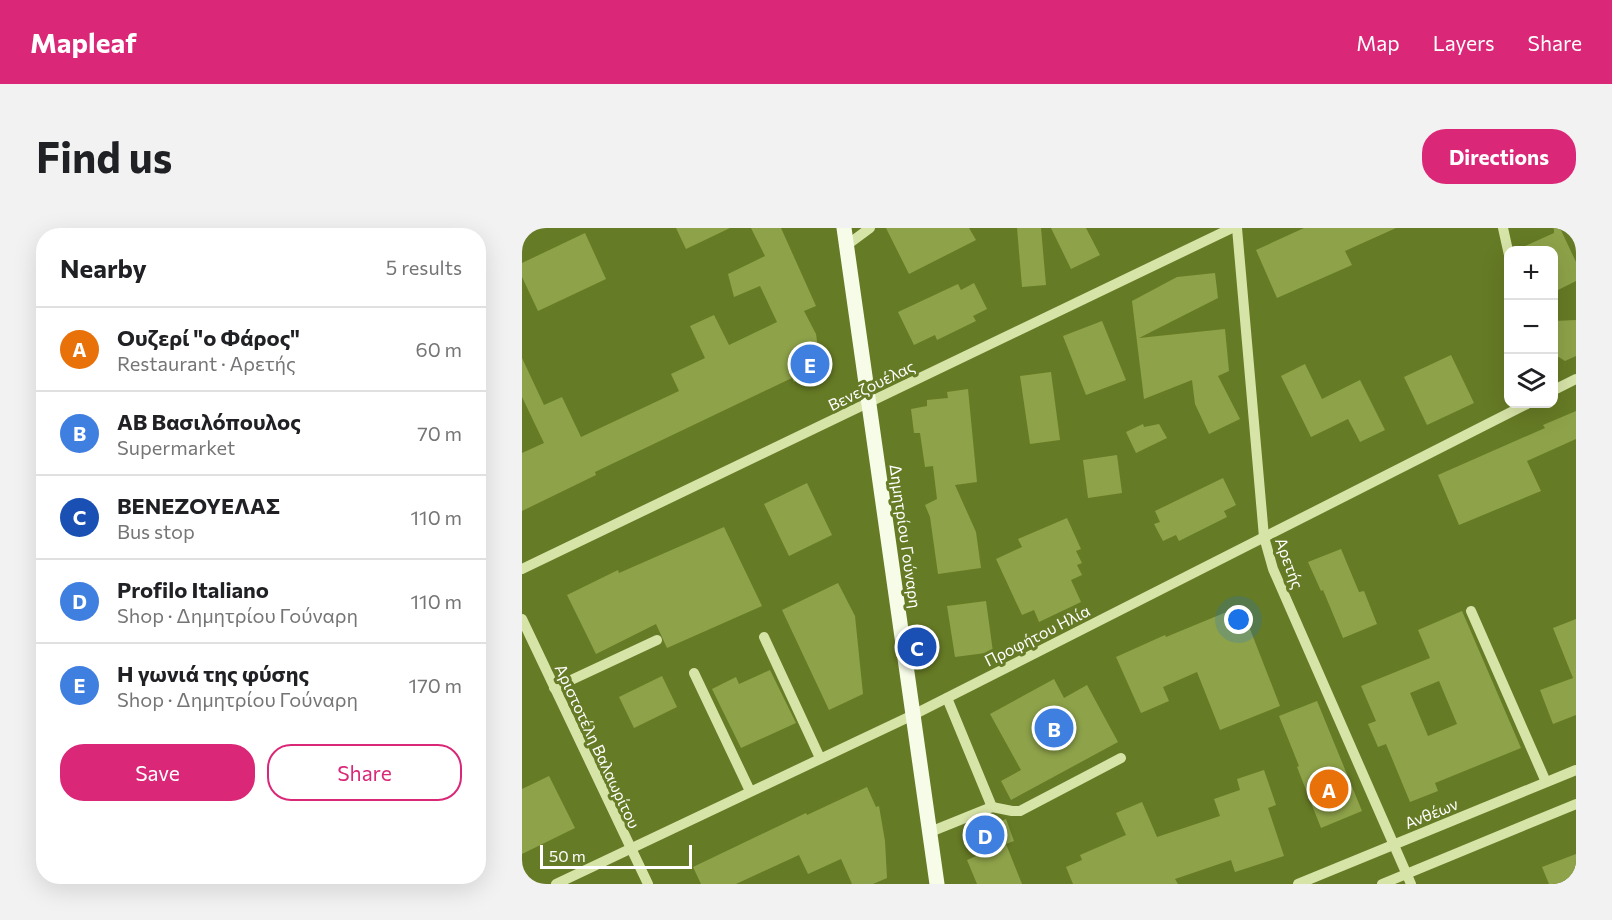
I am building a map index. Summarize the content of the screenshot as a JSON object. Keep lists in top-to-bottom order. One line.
{"streets":{"main road":["Δημητρίου Γούναρη"],"street":["Βενεζουέλας","Αρετής","Προφήτου Ηλία","Αριστοτέλη Βαλαωρίτου","Ανθέων"]},"crossings":[["Βενεζουέλας","Δημητρίου Γούναρη"],["Βενεζουέλας","Αρετής"],["Δημητρίου Γούναρη","Προφήτου Ηλία"],["Αρετής","Προφήτου Ηλία"],["Αρετής","Ανθέων"],["Προφήτου Ηλία","Αριστοτέλη Βαλαωρίτου"]],"scale_bar":"50 m","page":{"header":"Mapleaf","nav":["Map","Layers","Share"],"buttons":["Directions",["Save","Share"]],"title":"Find us","heading":["Nearby","5 results"],"map_buttons":["+","−"],"list":[{"mark":"A","name":"Ουζερί \"ο Φάρος\"","note":"Restaurant · Αρετής","value":"60 m"},{"mark":"B","name":"ΑΒ Βασιλόπουλος","note":"Supermarket","value":"70 m"},{"mark":"C","name":"ΒΕΝΕΖΟΥΕΛΑΣ","note":"Bus stop","value":"110 m"},{"mark":"D","name":"Profilo Italiano","note":"Shop · Δημητρίου Γούναρη","value":"110 m"},{"mark":"E","name":"Η γωνιά της φύσης","note":"Shop · Δημητρίου Γούναρη","value":"170 m"}],"pins":["E","C","B","A","D"],"scale":"50 m"}}
